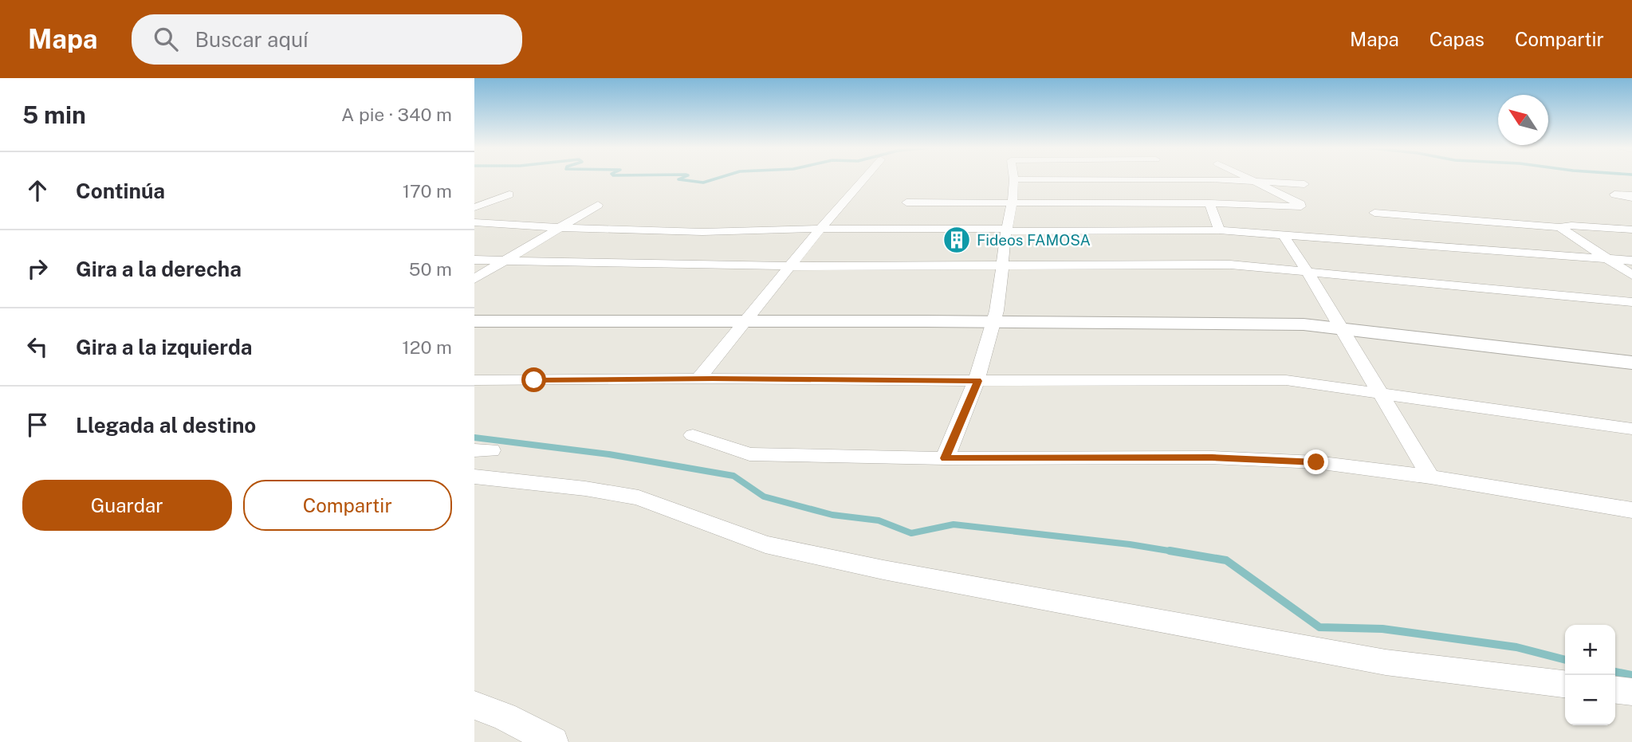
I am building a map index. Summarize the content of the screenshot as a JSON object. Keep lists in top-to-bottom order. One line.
{"places":{"building":["Fideos FAMOSA"]},"north":"top left","page":{"header":"Mapa","search":"Buscar aquí","nav":["Mapa","Capas","Compartir"],"heading":["5 min","A pie · 340 m"],"list":[["Continúa","170 m"],["Gira a la derecha","50 m"],["Gira a la izquierda","120 m"],"Llegada al destino"],"buttons":["Guardar","Compartir"],"map_buttons":["+","−"]}}
